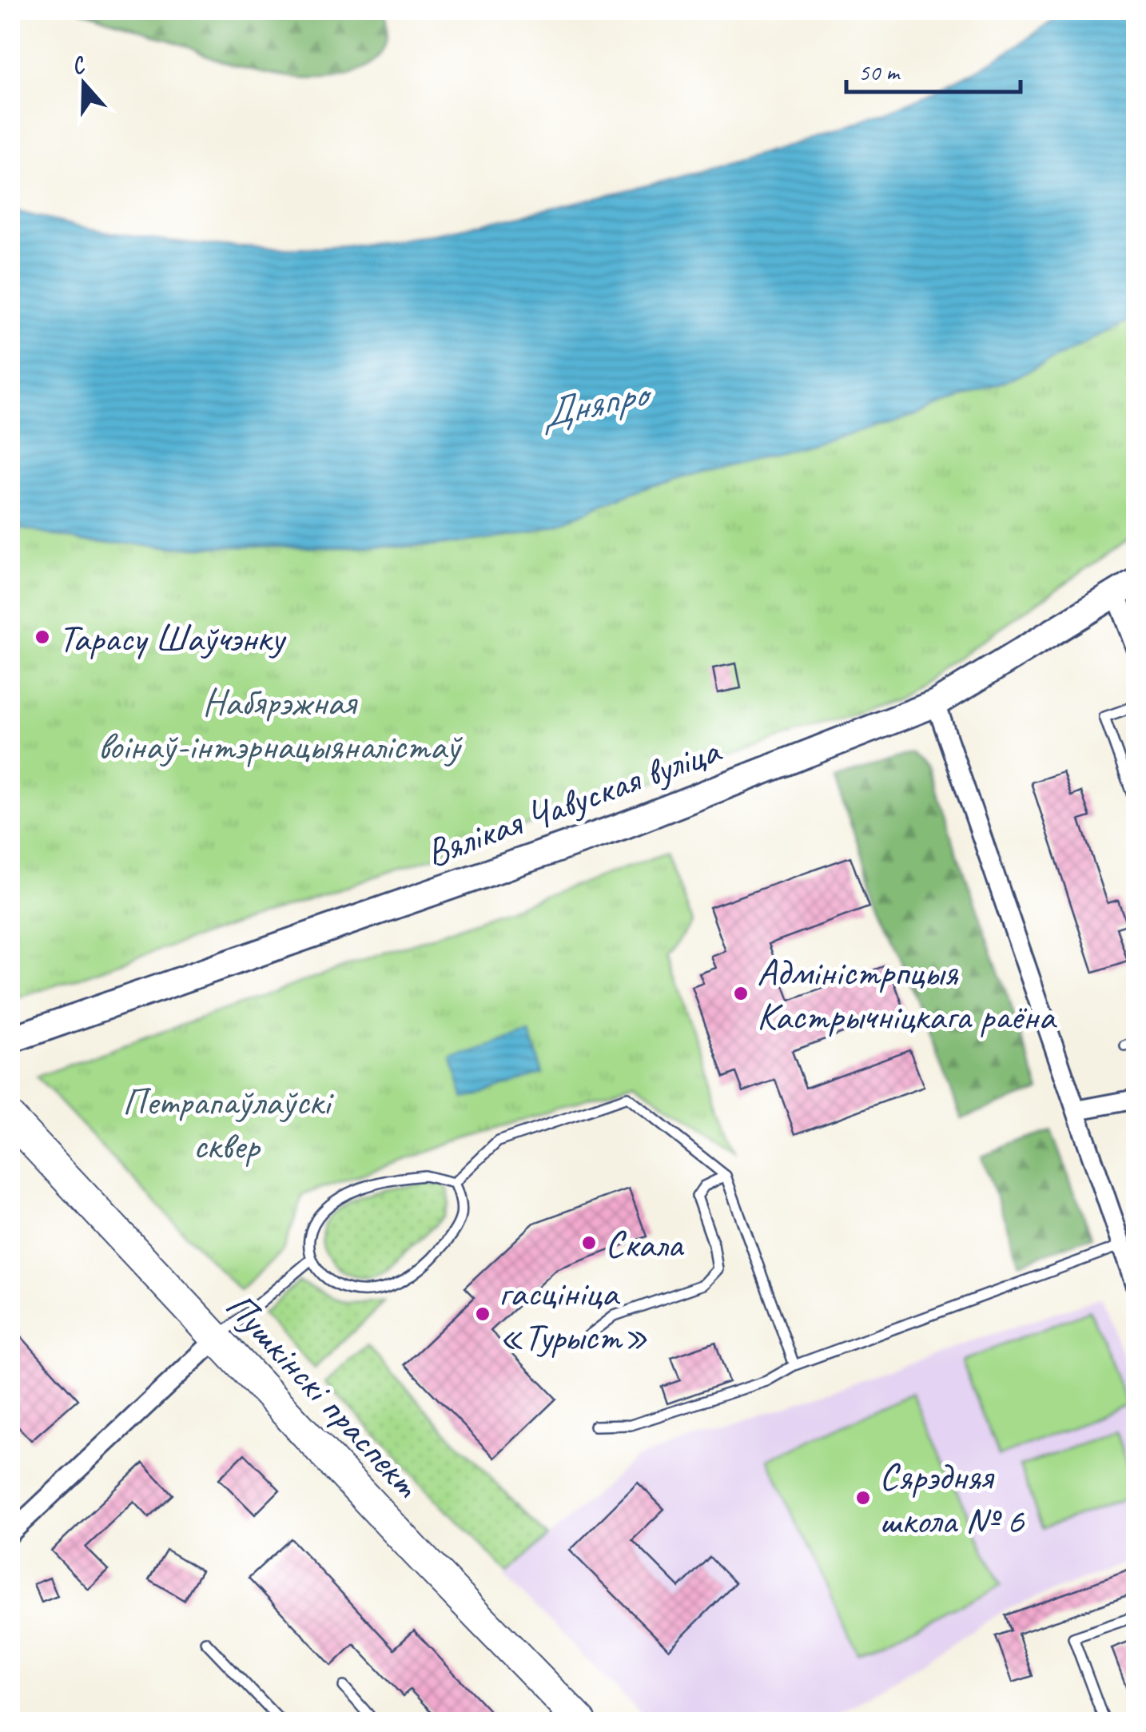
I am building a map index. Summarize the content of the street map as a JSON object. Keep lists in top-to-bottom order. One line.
{"streets":{"main road":["Вялікая Чавуская вуліца","Пушкінскі праспект"]},"water":["Дняпро"],"parks":["Набярэжная воінаў-інтэрнацыяналістаў","Петрапаўлаўскі сквер"],"places":["Тарасу Шаўчэнку","Адміністрпцыя Кастрычніцкага раёна","Скала","гасцініца «Турыст»","Сярэдняя школа № 6"],"scale_bar":"50 m","north":"top"}
